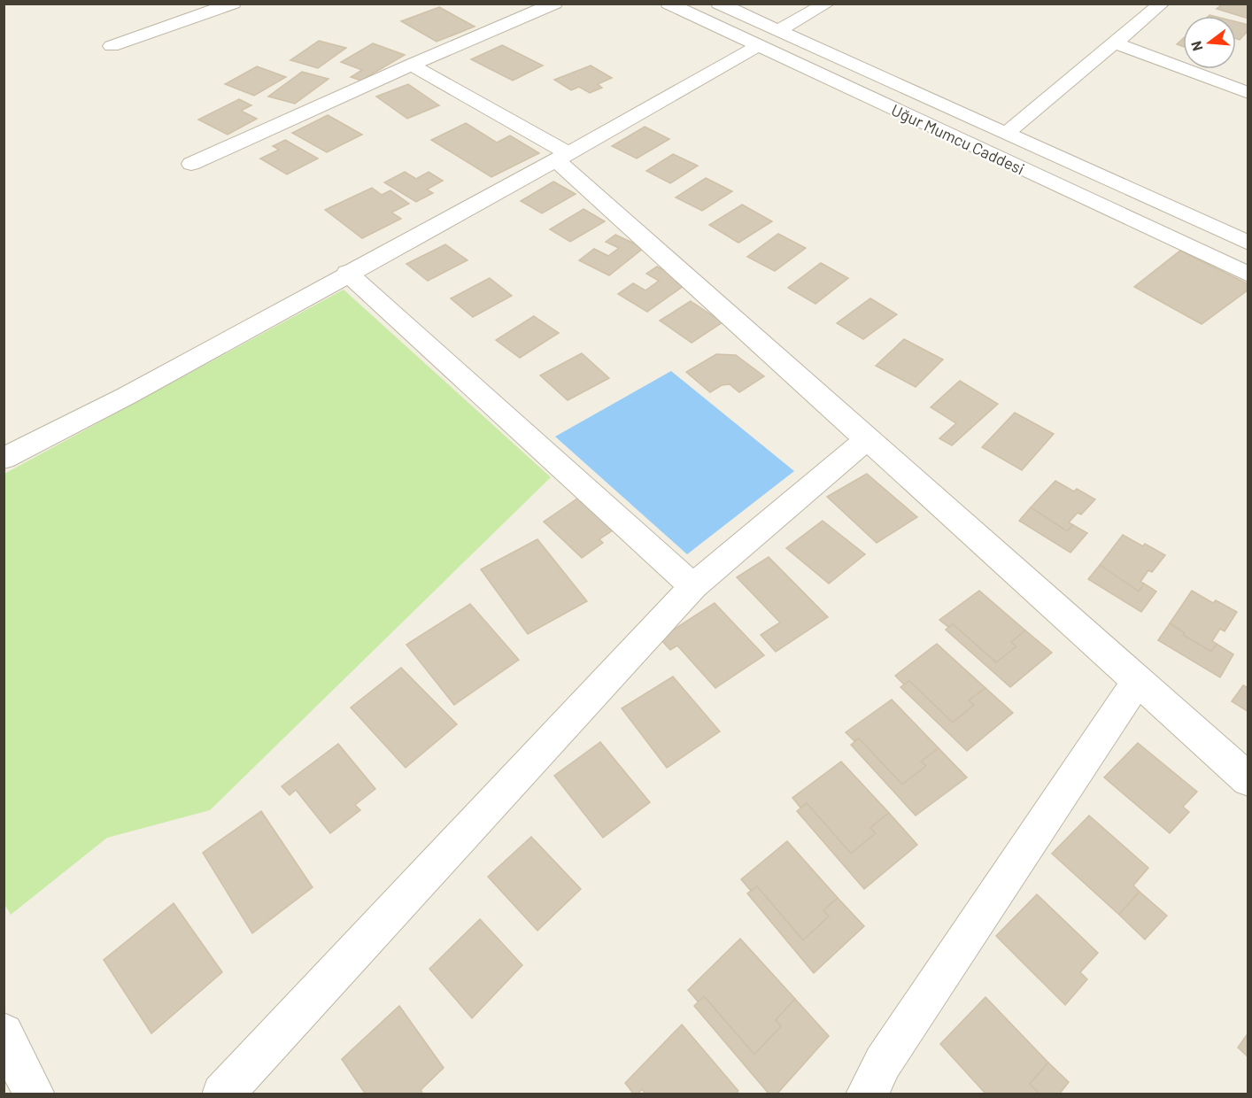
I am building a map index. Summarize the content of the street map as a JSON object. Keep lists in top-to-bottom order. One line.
{"streets":{"street":["Uğur Mumcu Caddesi"]},"north":"left"}
